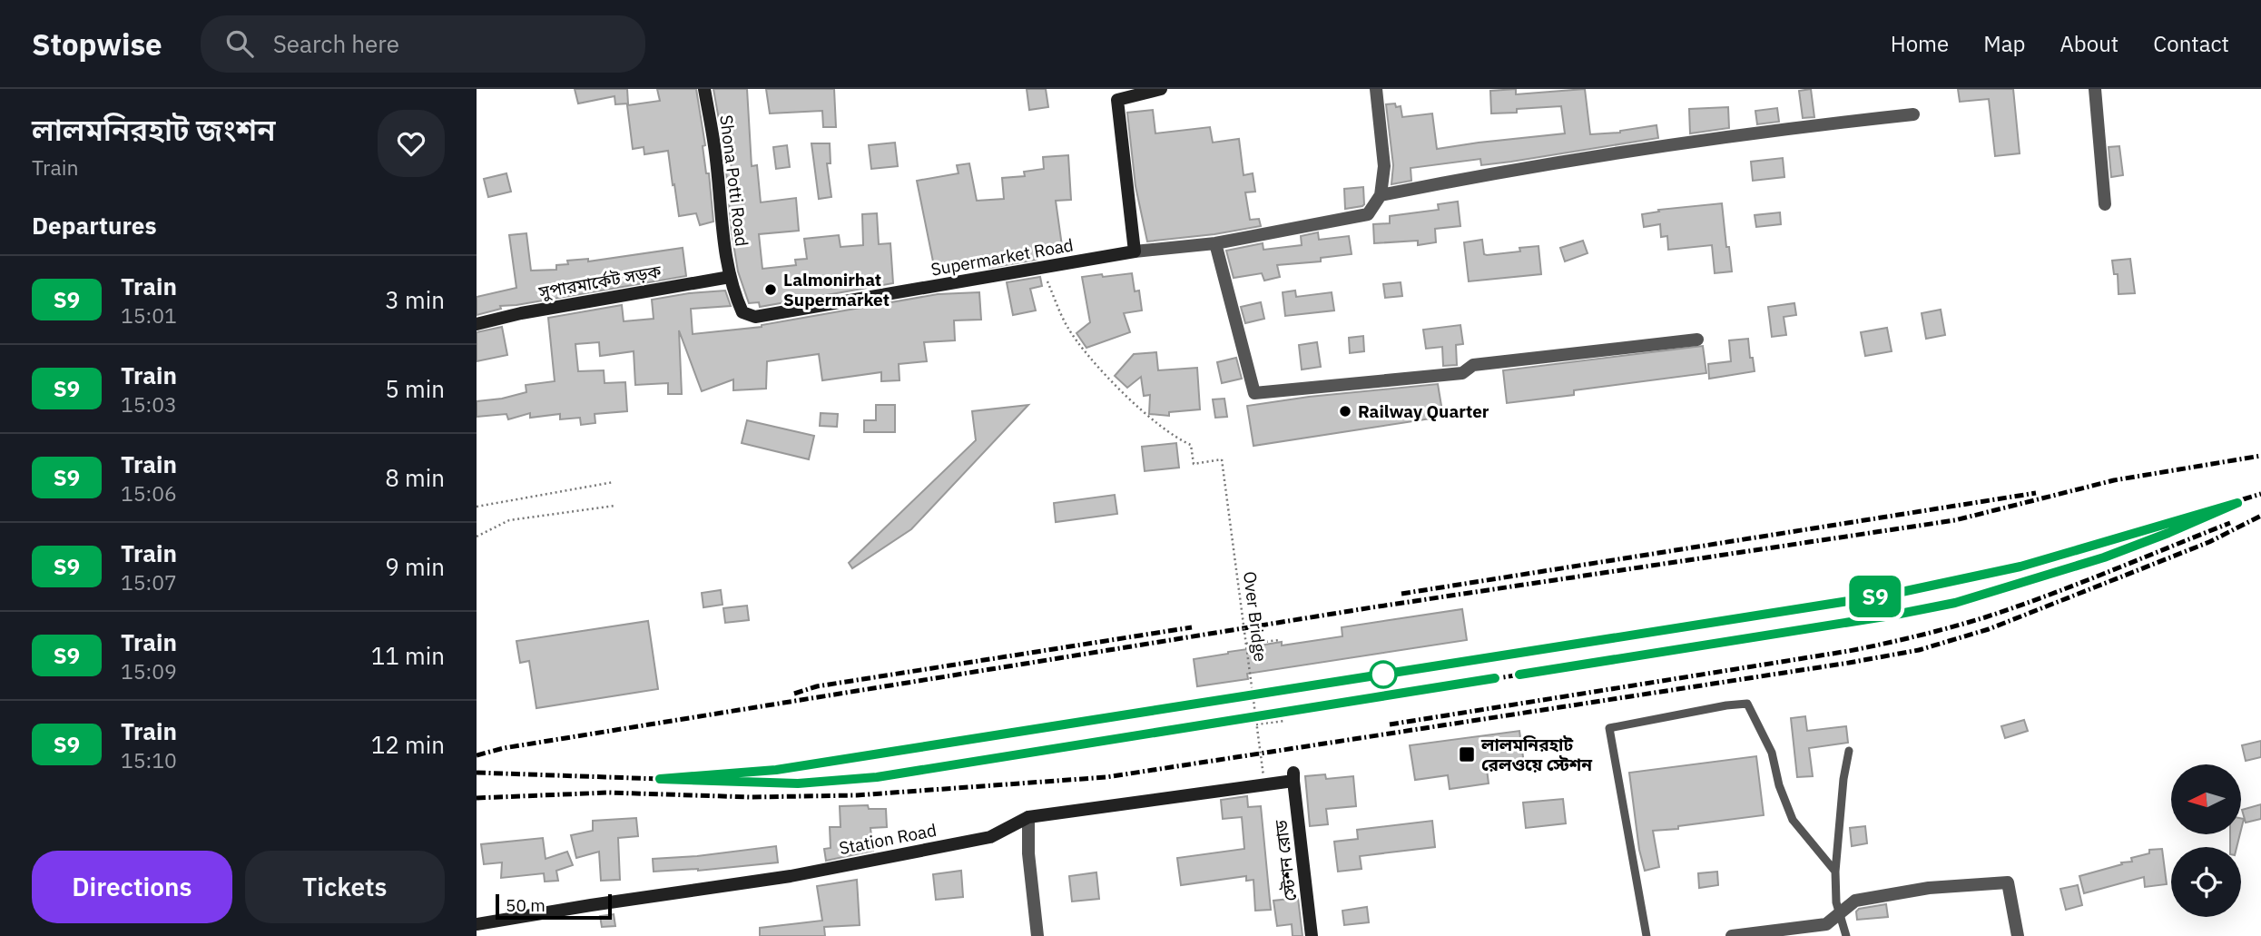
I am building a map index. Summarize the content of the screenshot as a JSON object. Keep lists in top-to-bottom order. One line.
{"streets":{"main road":["Shona Potti Road","Supermarket Road","সুপারমার্কেট সড়ক","Station Road","স্টেশন রোড"],"path":["Over Bridge"]},"crossings":[["Shona Potti Road","Supermarket Road"],["Shona Potti Road","সুপারমার্কেট সড়ক"],["Supermarket Road","সুপারমার্কেট সড়ক"],["Supermarket Road","Over Bridge"],["Station Road","স্টেশন রোড"]],"places":{"other":["Lalmonirhat Supermarket","Railway Quarter"],"transit":["লালমনিরহাট রেলওয়ে স্টেশন"]},"scale_bar":"50 m","north":"left","page":{"header":"Stopwise","search":"Search here","nav":["Home","Map","About","Contact"],"heading":[["লালমনিরহাট জংশন","Train"],"Departures"],"on_map":"S9","list":[{"mark":"S9","name":"Train","note":"15:01","value":"3 min"},{"mark":"S9","name":"Train","note":"15:03","value":"5 min"},{"mark":"S9","name":"Train","note":"15:06","value":"8 min"},{"mark":"S9","name":"Train","note":"15:07","value":"9 min"},{"mark":"S9","name":"Train","note":"15:09","value":"11 min"},{"mark":"S9","name":"Train","note":"15:10","value":"12 min"}],"buttons":["Directions","Tickets"],"scale":"50 m"}}
